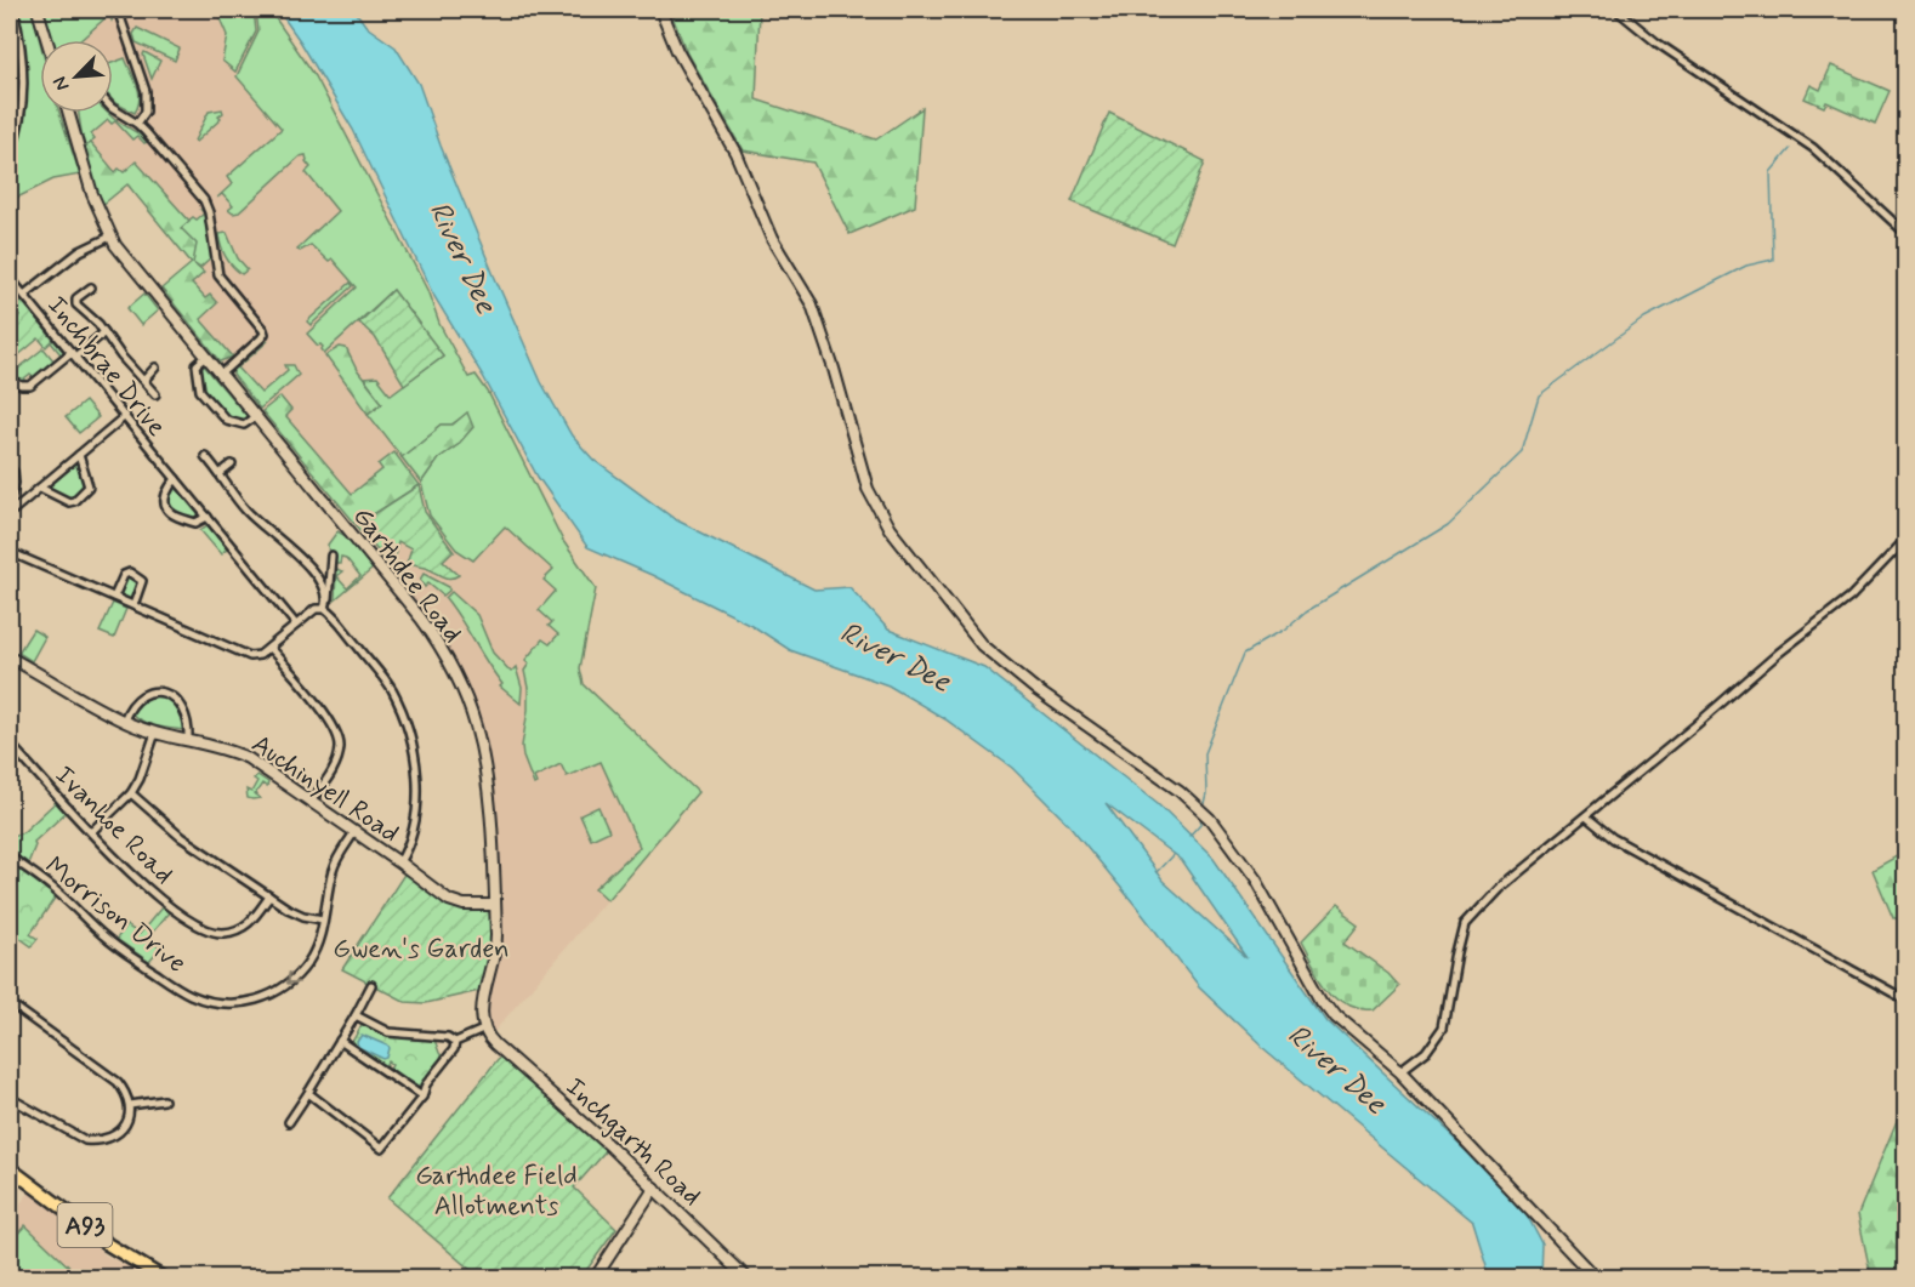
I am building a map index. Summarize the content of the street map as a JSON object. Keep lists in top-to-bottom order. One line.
{"streets":{"main road":["A93"],"street":["Inchbrae Drive","Garthdee Road","Auchinyell Road","Ivanhoe Road","Morrison Drive","Inchgarth Road"]},"crossings":[["Garthdee Road","Auchinyell Road"],["Garthdee Road","Inchgarth Road"],["Auchinyell Road","Morrison Drive"]],"water":["River Dee"],"parks":["Gwen's Garden","Garthdee Field Allotments"],"north":"bottom left"}
